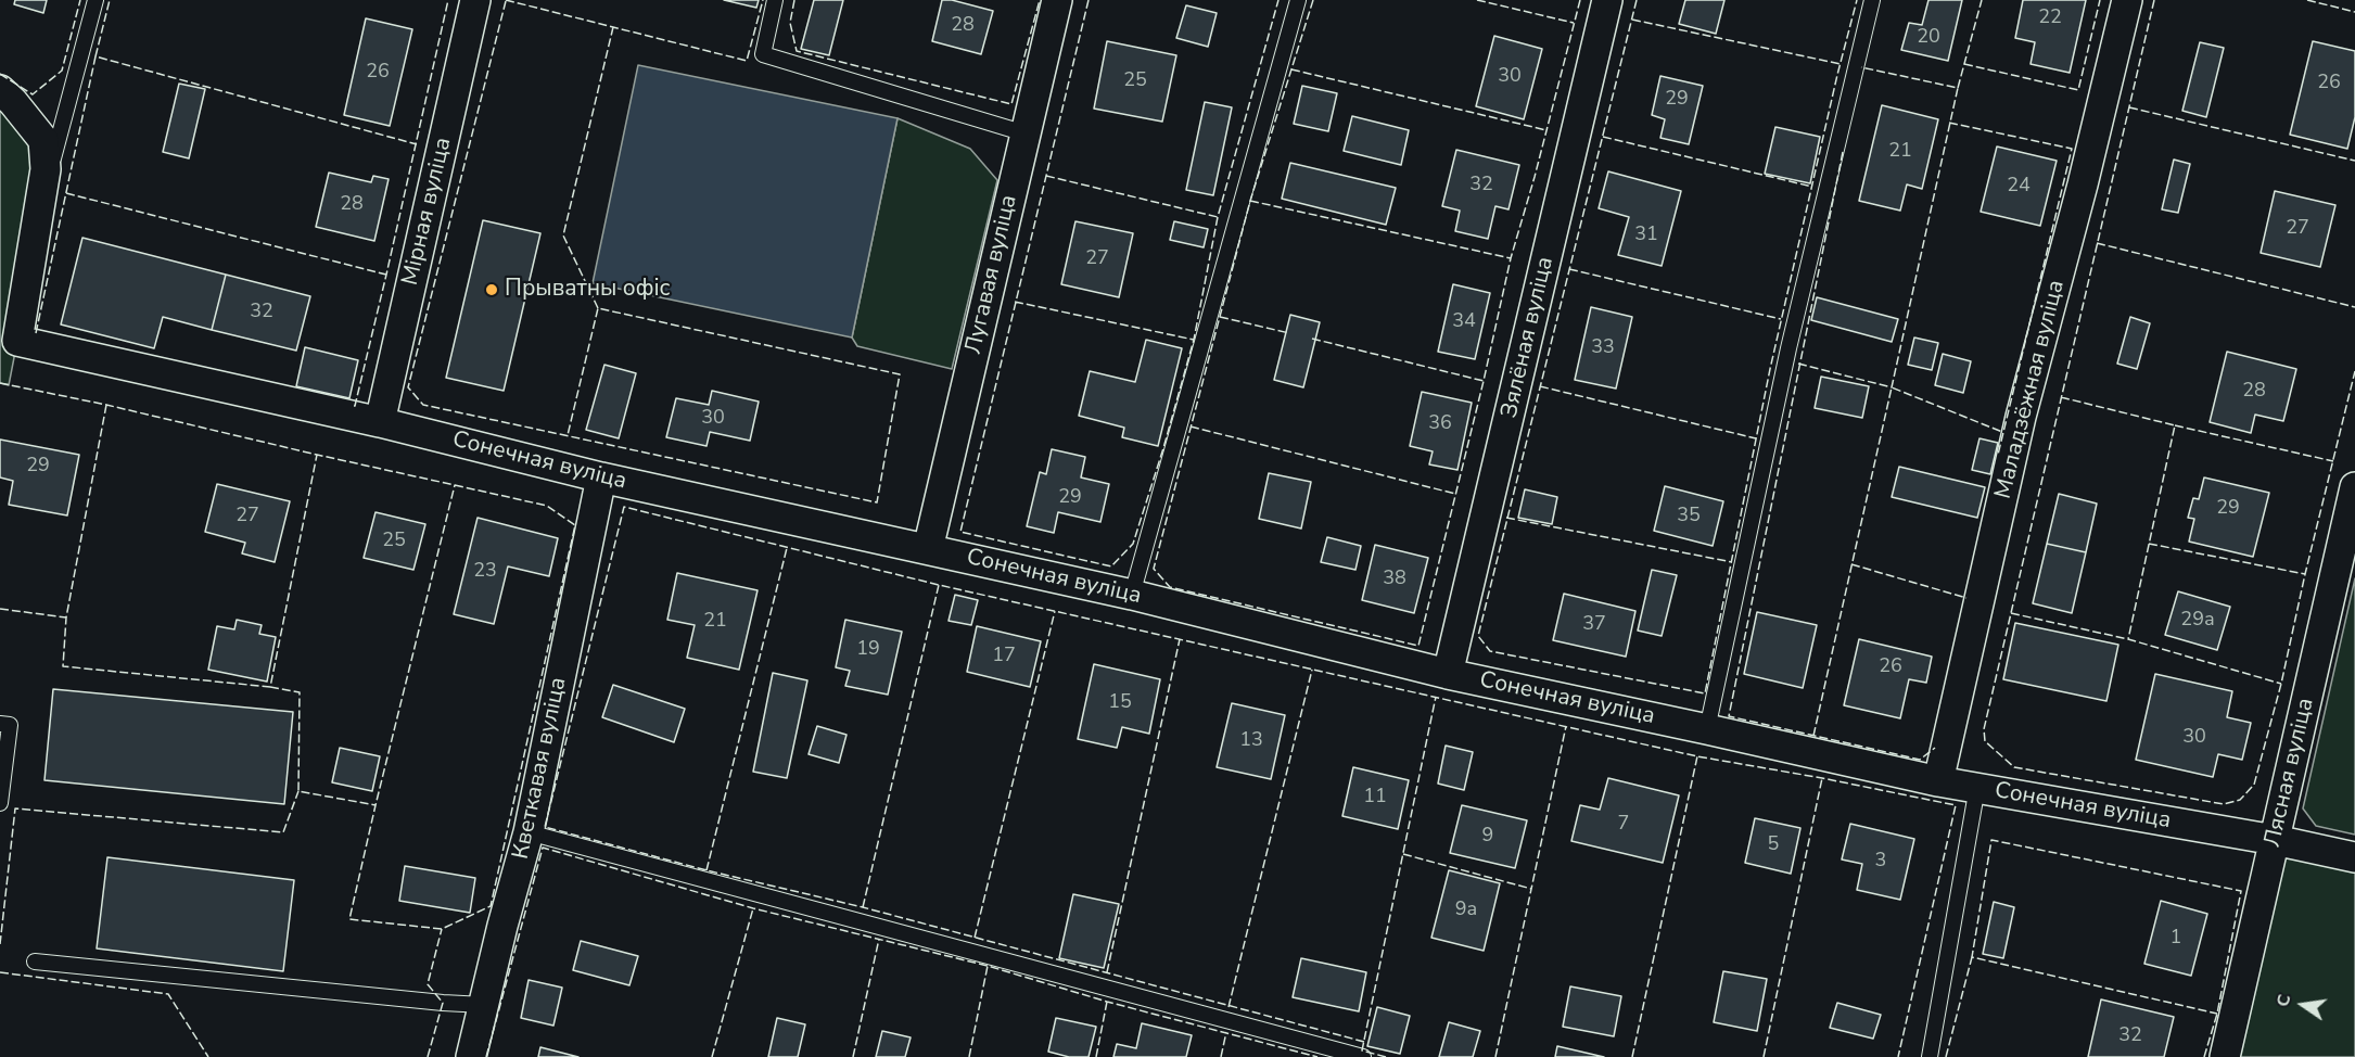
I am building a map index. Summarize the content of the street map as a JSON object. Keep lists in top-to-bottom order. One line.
{"streets":{"street":["Мірная вуліца","Лугавая вуліца","Зялёная вуліца","Маладзёжная вуліца","Сонечная вуліца","Кветкавая вуліца","Лясная вуліца"]},"crossings":[["Мірная вуліца","Сонечная вуліца"],["Лугавая вуліца","Сонечная вуліца"],["Зялёная вуліца","Сонечная вуліца"],["Маладзёжная вуліца","Сонечная вуліца"],["Сонечная вуліца","Кветкавая вуліца"],["Сонечная вуліца","Лясная вуліца"]],"places":["Прыватны офіс"],"house_numbers":["22","28","20","26","30","25","26","29","21","32","24","28","27","31","27","32","34","33","28","30","36","29","29","29","27","35","25","23","38","29а","21","37","19","17","26","15","30","13","11","7","9","5","3","9а","1","32"],"north":"left"}
